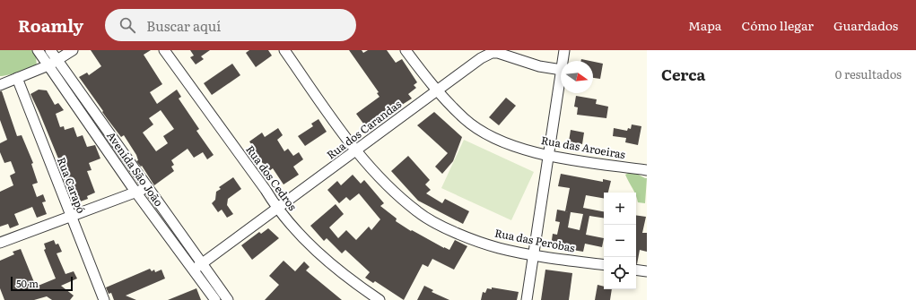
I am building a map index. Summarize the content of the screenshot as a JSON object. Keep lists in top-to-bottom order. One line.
{"streets":{"street":["Rua dos Carandas","Rua das Aroeiras","Avenida São João","Rua dos Cedros","Rua Carapó","Rua das Perobas"]},"crossings":[["Rua dos Carandas","Rua das Aroeiras"],["Rua dos Carandas","Avenida São João"],["Rua dos Carandas","Rua dos Cedros"],["Rua dos Carandas","Rua das Perobas"]],"scale_bar":"50 m","north":"right","page":{"header":"Roamly","search":"Buscar aquí","nav":["Mapa","Cómo llegar","Guardados"],"heading":["Cerca","0 resultados"],"map_buttons":["+","−"],"scale":"50 m"}}
